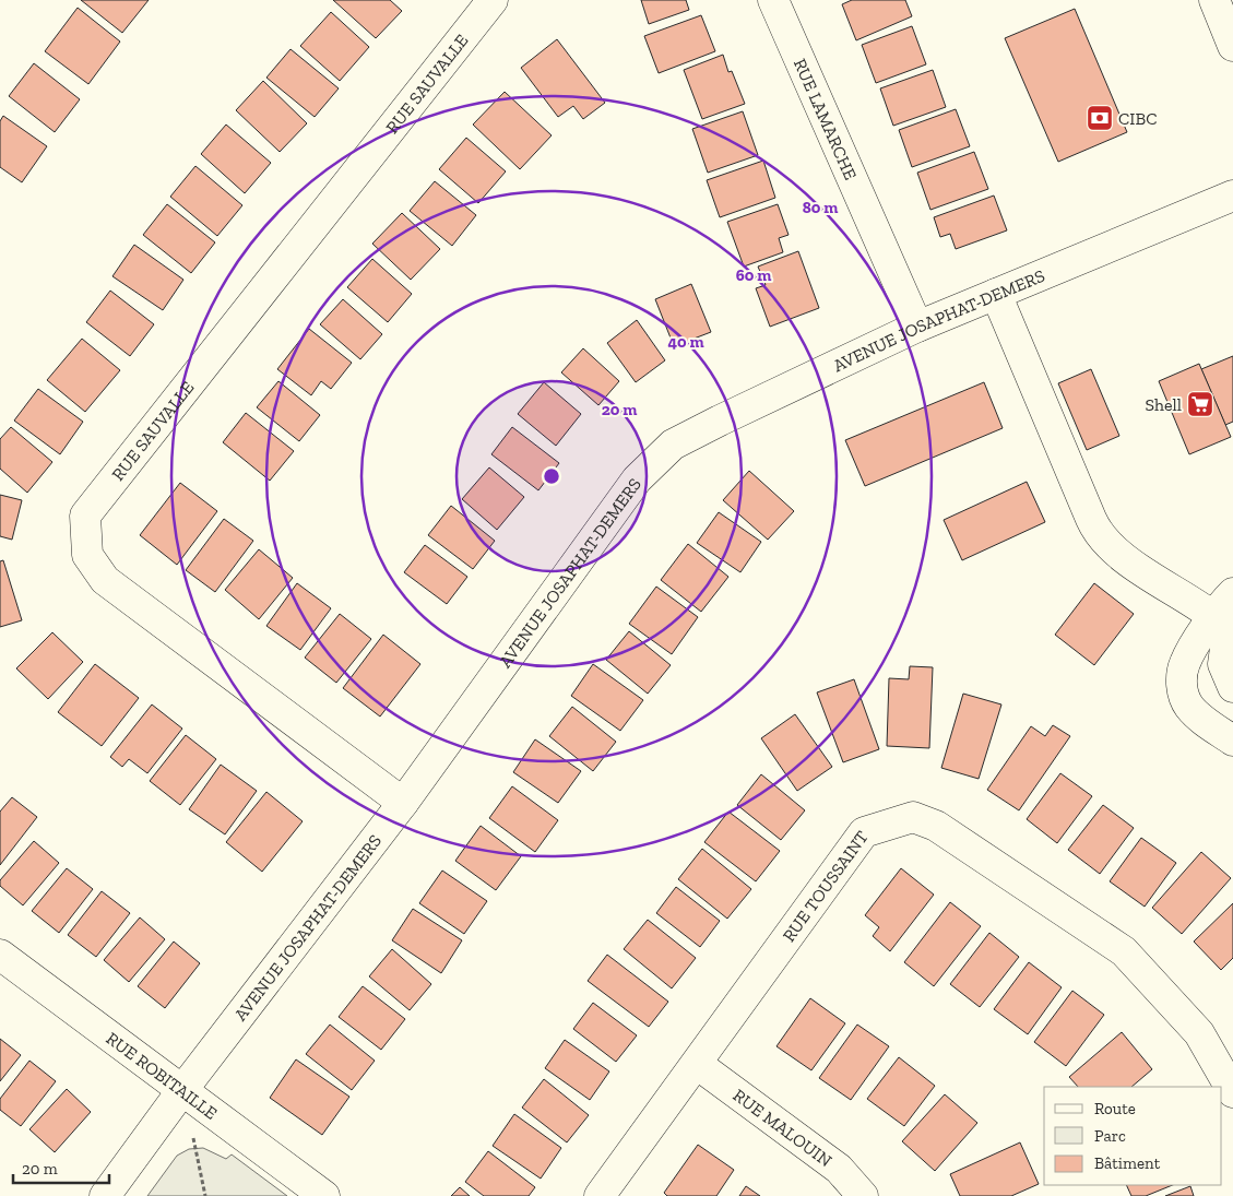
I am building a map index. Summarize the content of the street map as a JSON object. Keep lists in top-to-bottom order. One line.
{"streets":{"street":["RUE SAUVALLE","RUE LAMARCHE","AVENUE JOSAPHAT-DEMERS","RUE TOUSSAINT","RUE ROBITAILLE","RUE MALOUIN"]},"crossings":[["RUE SAUVALLE","AVENUE JOSAPHAT-DEMERS"],["RUE LAMARCHE","AVENUE JOSAPHAT-DEMERS"],["AVENUE JOSAPHAT-DEMERS","RUE ROBITAILLE"],["RUE TOUSSAINT","RUE MALOUIN"]],"places":{"bank":["CIBC"],"supermarket":["Shell"]},"legend":["Route","Parc","Bâtiment"],"scale_bar":"20 m","rings":["80 m","60 m","40 m","20 m"]}
